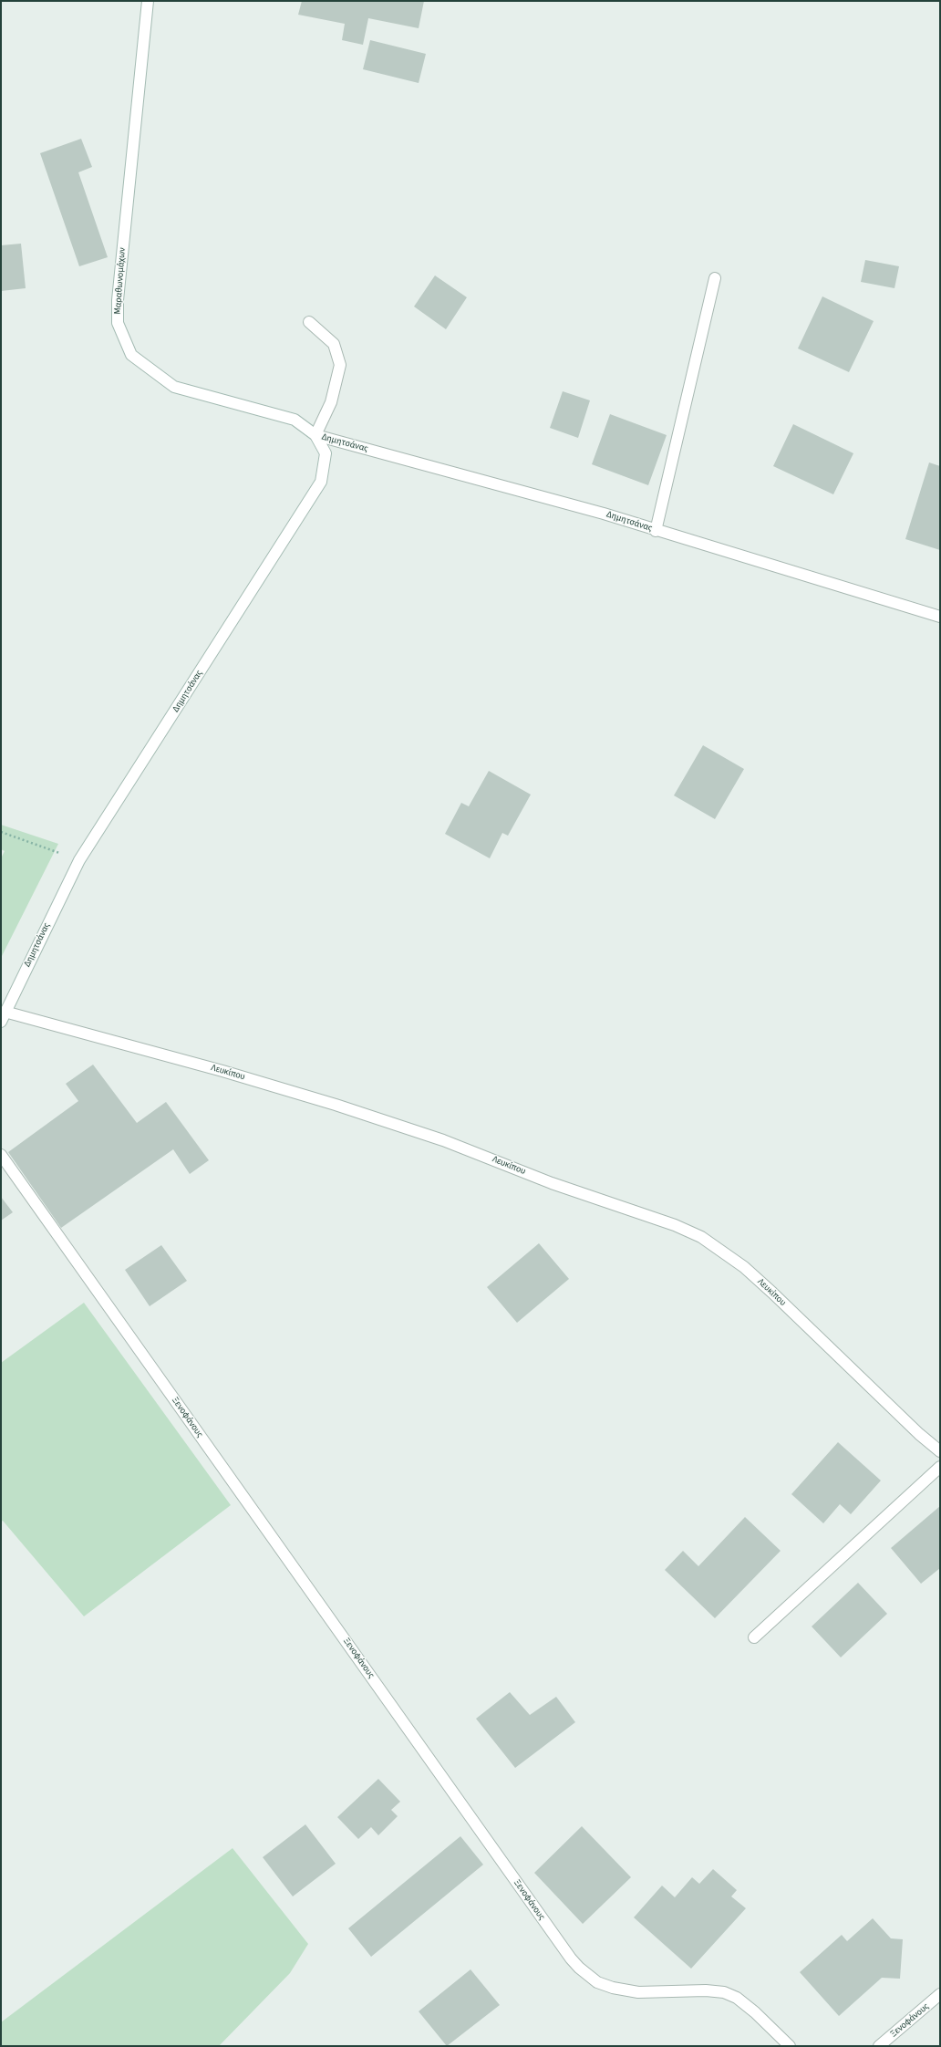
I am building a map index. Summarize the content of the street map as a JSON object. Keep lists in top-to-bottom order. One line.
{"streets":{"street":["Μαραθωνομάχων","Δημητσάνας","Λευκίπου","Ξενοφάνους"]},"crossings":[["Μαραθωνομάχων","Δημητσάνας"],["Δημητσάνας","Λευκίπου"]]}
